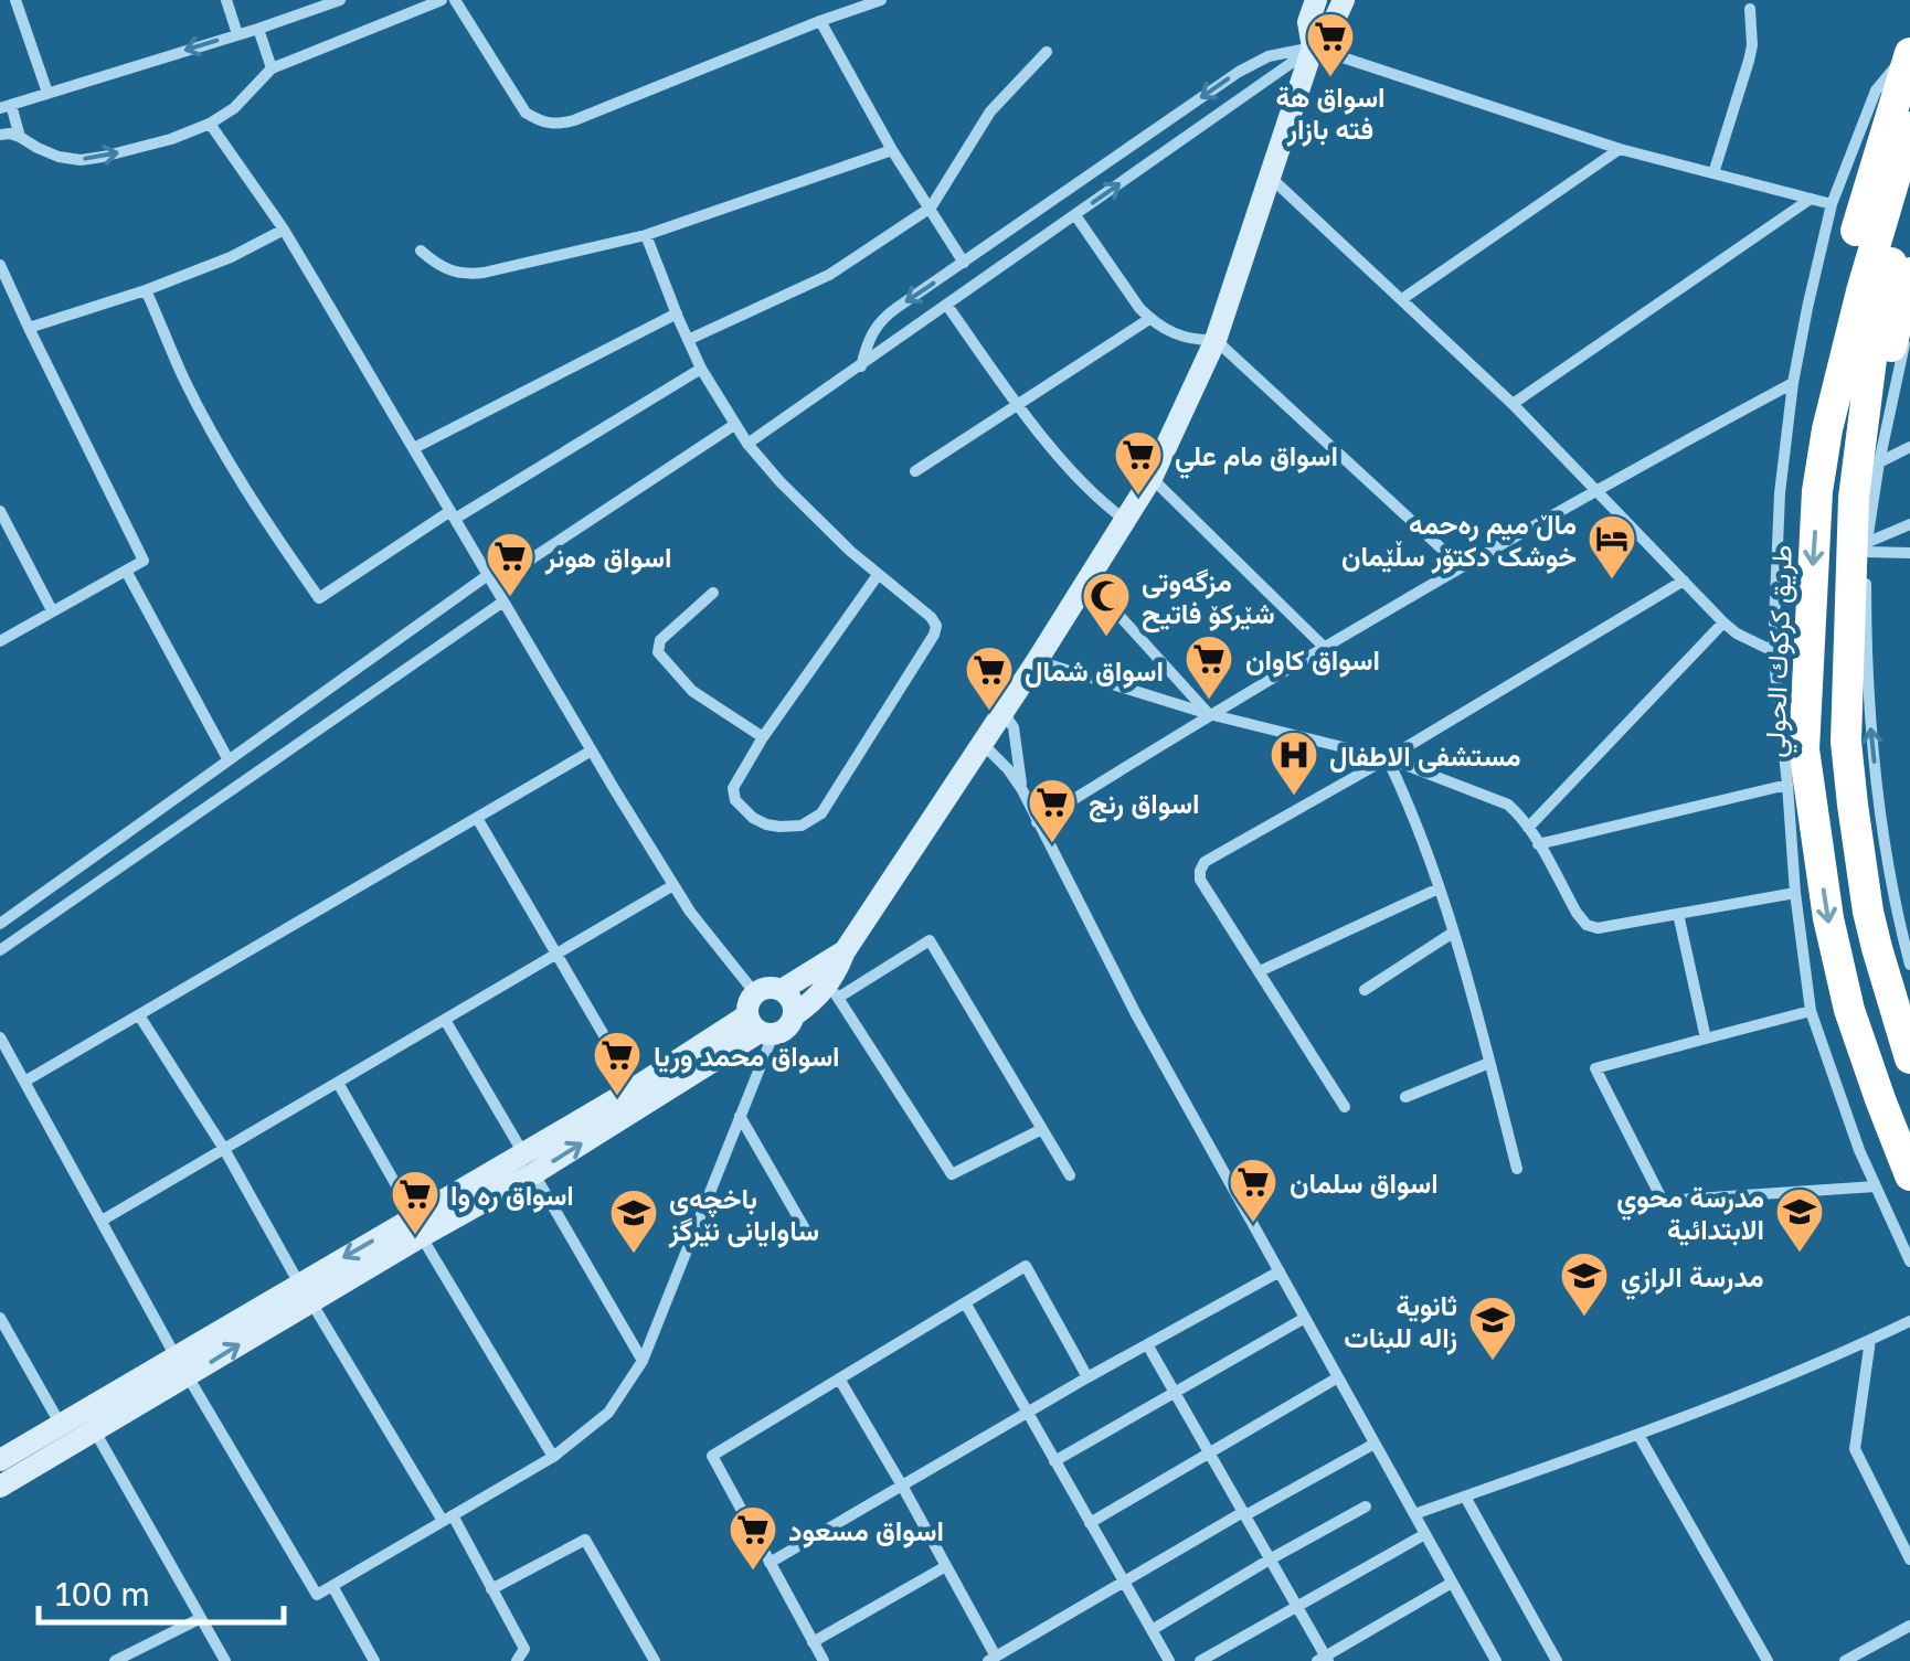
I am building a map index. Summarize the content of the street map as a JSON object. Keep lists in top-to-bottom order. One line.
{"streets":{"highway":["طريق كركوك الحولي"]},"places":{"supermarket":["اسواق هة فته بازار","اسواق مام علي","اسواق هونر","اسواق كاوان","اسواق شمال","اسواق رنج","اسواق محمد وريا","اسواق سلمان","اسواق ره وا","اسواق مسعود"],"hotel":["ماڵ میم رەحمە خوشک دکتۆر سڵێمان"],"mosque":["مزگەوتی شێرکۆ فاتیح"],"hospital":["مستشفى الاطفال"],"school or university":["مدرسة محوي الابتدائية","باخچەی ساوایانی نێرگز","مدرسة الرازي","ثانوية زاله للبنات"]},"scale_bar":"100 m"}
